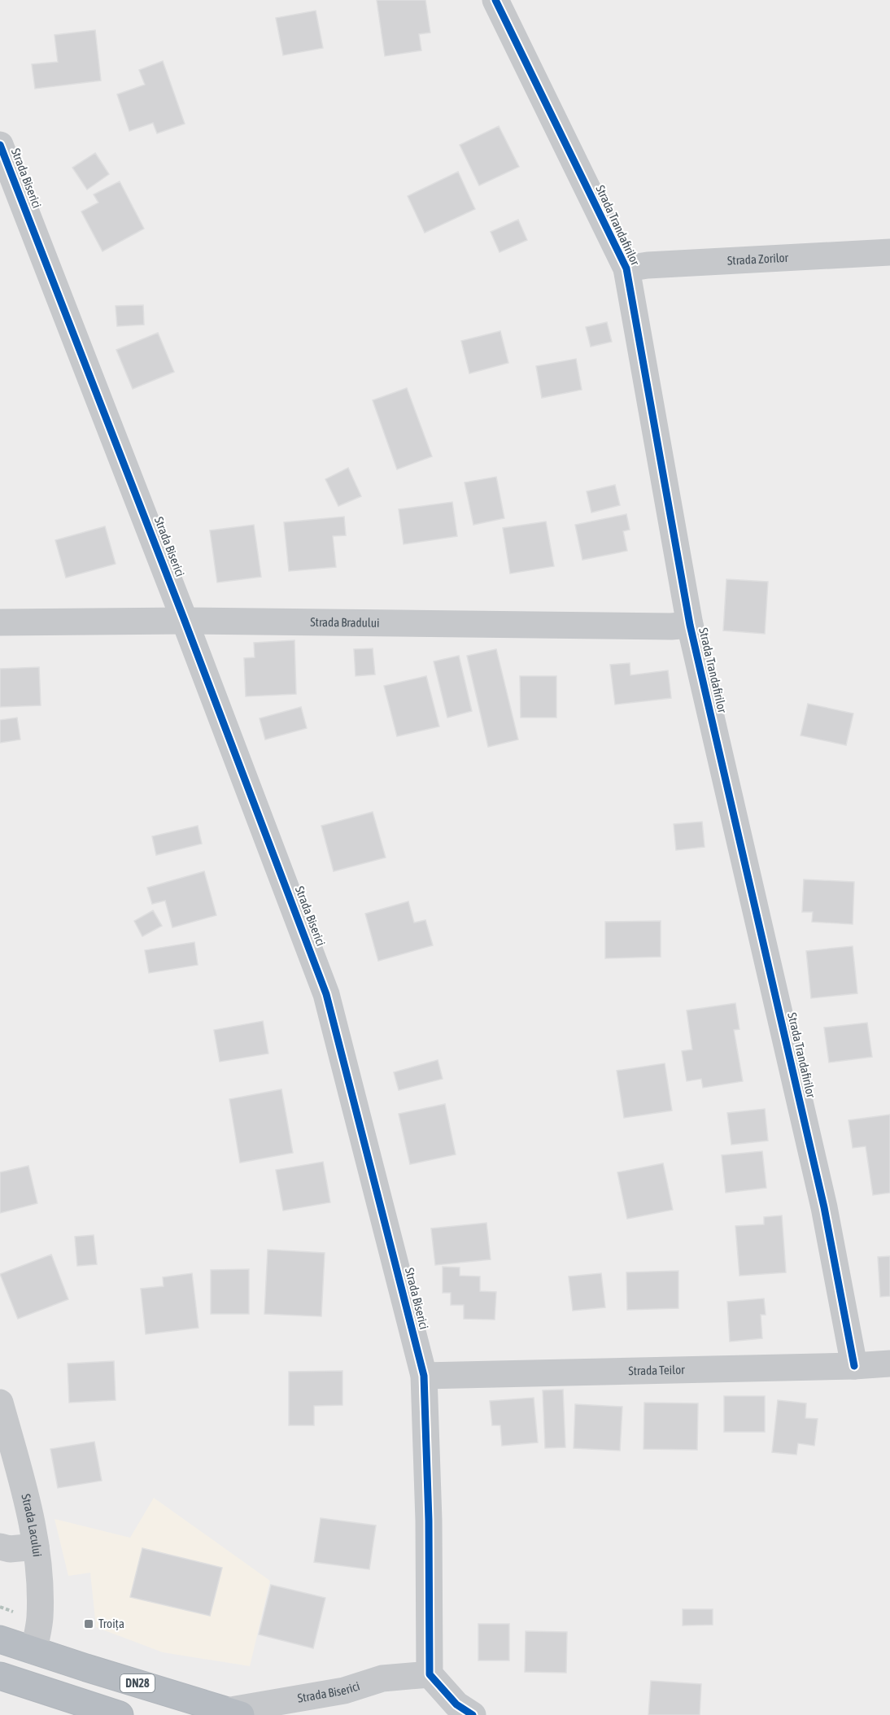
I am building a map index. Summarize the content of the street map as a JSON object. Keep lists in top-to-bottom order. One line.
{"streets":{"highway":["DN28"],"street":["Strada Biserici","Strada Trandafirilor","Strada Zorilor","Strada Bradului","Strada Teilor","Strada Lacului"]},"crossings":[["Strada Biserici","Strada Bradului"],["Strada Biserici","Strada Teilor"],["Strada Biserici","DN28"],["Strada Trandafirilor","Strada Zorilor"],["Strada Trandafirilor","Strada Bradului"],["Strada Trandafirilor","Strada Teilor"],["Strada Lacului","DN28"]],"places":{"transit":["Troița"]}}
